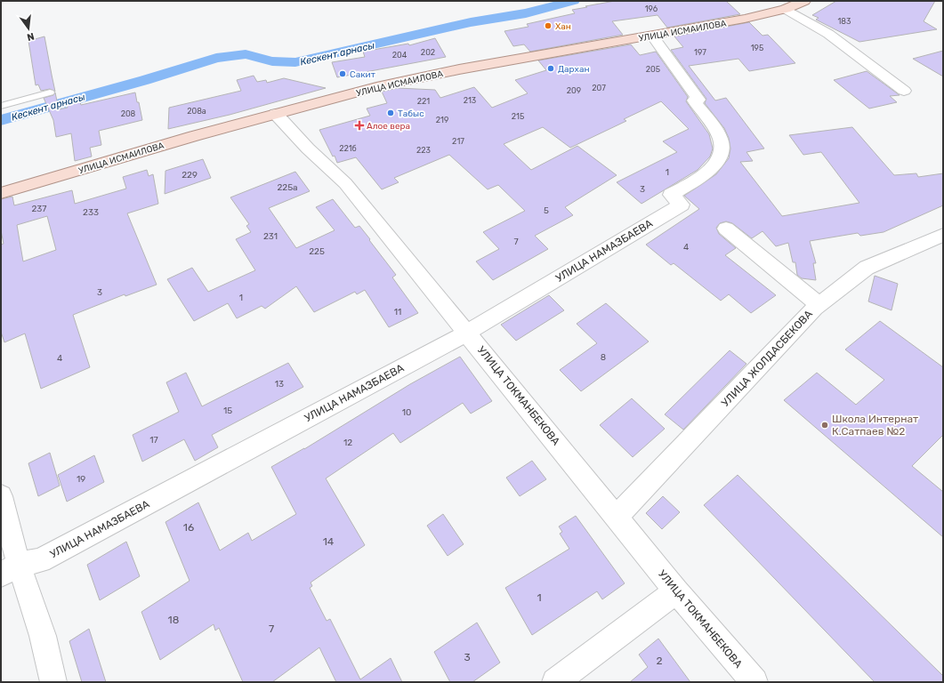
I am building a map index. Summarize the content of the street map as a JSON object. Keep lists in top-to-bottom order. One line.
{"streets":{"main road":["УЛИЦА ИСМАИЛОВА"],"street":["УЛИЦА НАМАЗБАЕВА","УЛИЦА ЖОЛДАСБЕКОВА","УЛИЦА ТОКМАНБЕКОВА"]},"crossings":[["УЛИЦА ИСМАИЛОВА","УЛИЦА НАМАЗБАЕВА"],["УЛИЦА ИСМАИЛОВА","УЛИЦА ТОКМАНБЕКОВА"],["УЛИЦА НАМАЗБАЕВА","УЛИЦА ТОКМАНБЕКОВА"],["УЛИЦА ЖОЛДАСБЕКОВА","УЛИЦА ТОКМАНБЕКОВА"]],"water":["Кескент арнасы"],"places":{"other":["Хан","Дархан","Сакит","Табыс","Школа Интернат К.Сатпаев №2"],"health":["Алое вера"]},"house_numbers":["196","183","195","202","197","204","205","207","209","213","221","208а","208","215","219","217","221б","223","1","229","225а","3","237","5","233","231","7","4","225","3","1","11","8","4","13","15","10","17","12","19","16","14","1","18","7","3","2"],"north":"bottom"}
